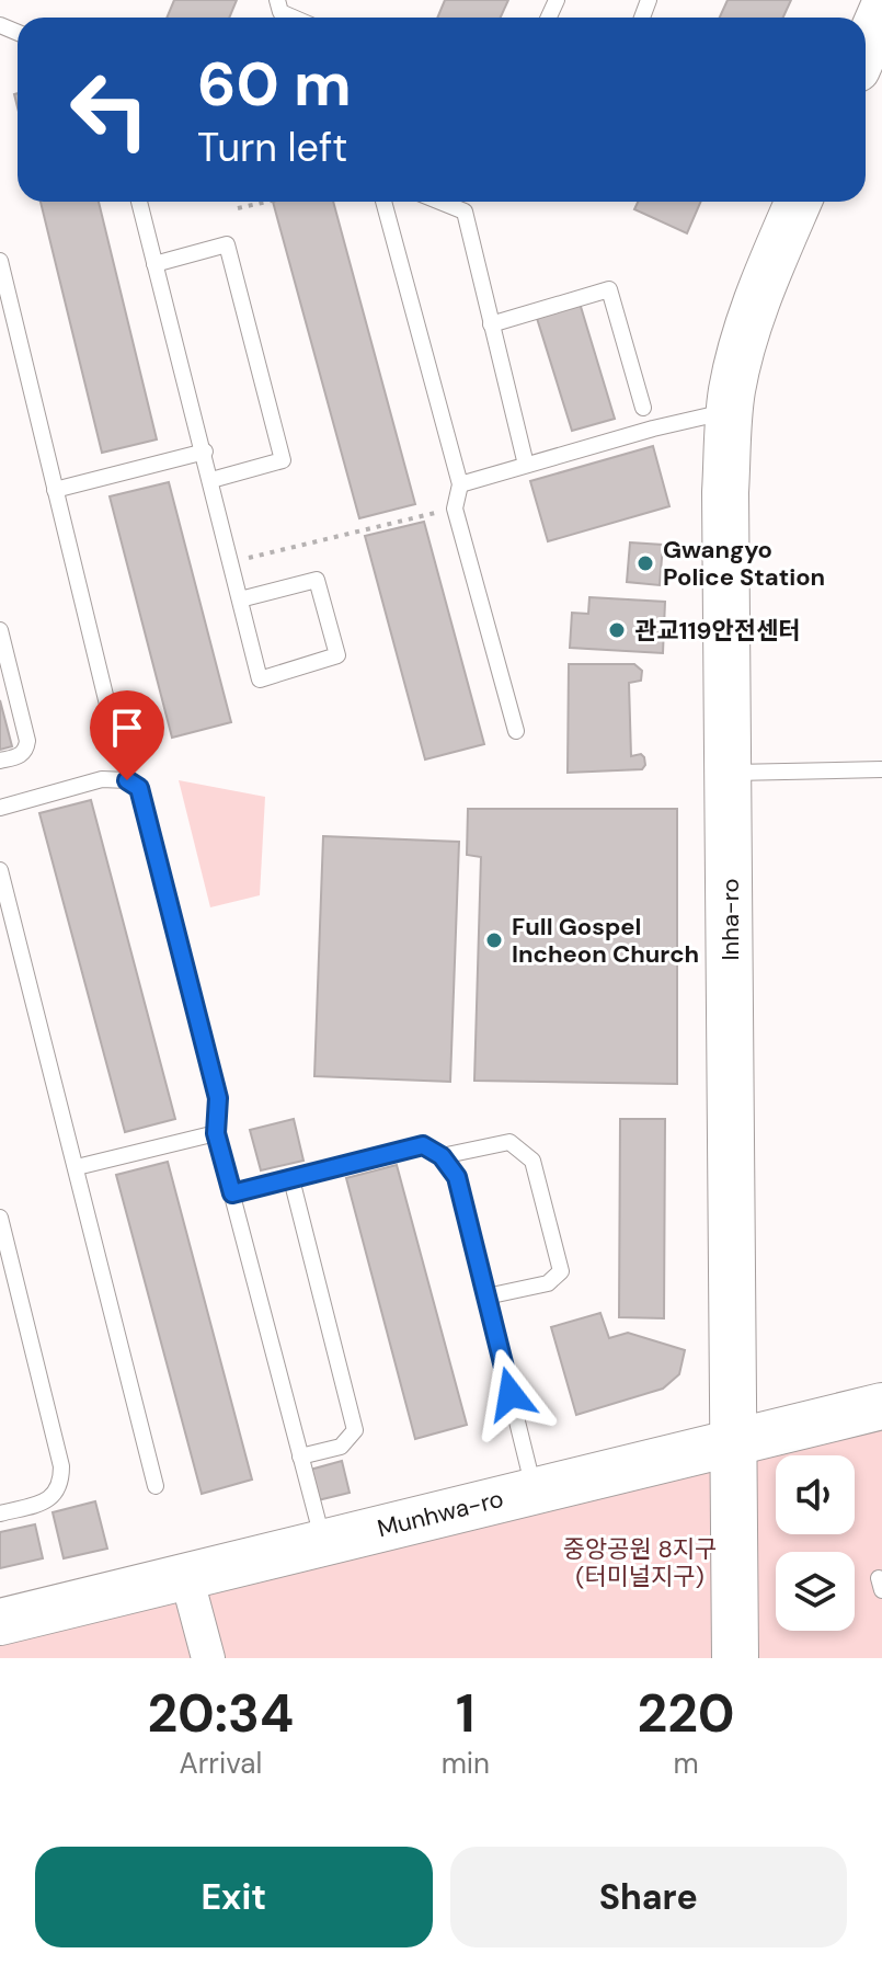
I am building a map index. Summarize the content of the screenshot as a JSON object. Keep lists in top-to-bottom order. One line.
{"streets":{"main road":["Inha-ro","Munhwa-ro"]},"crossings":[["Inha-ro","Munhwa-ro"]],"parks":["중앙공원 8지구 (터미널지구)"],"places":["Gwangyo Police Station","관교119안전센터","Full Gospel Incheon Church"],"page":{"turn":["60 m","Turn left"],"eta":["20:34","Arrival","1","min","220","m"],"buttons":["Exit","Share"]}}
